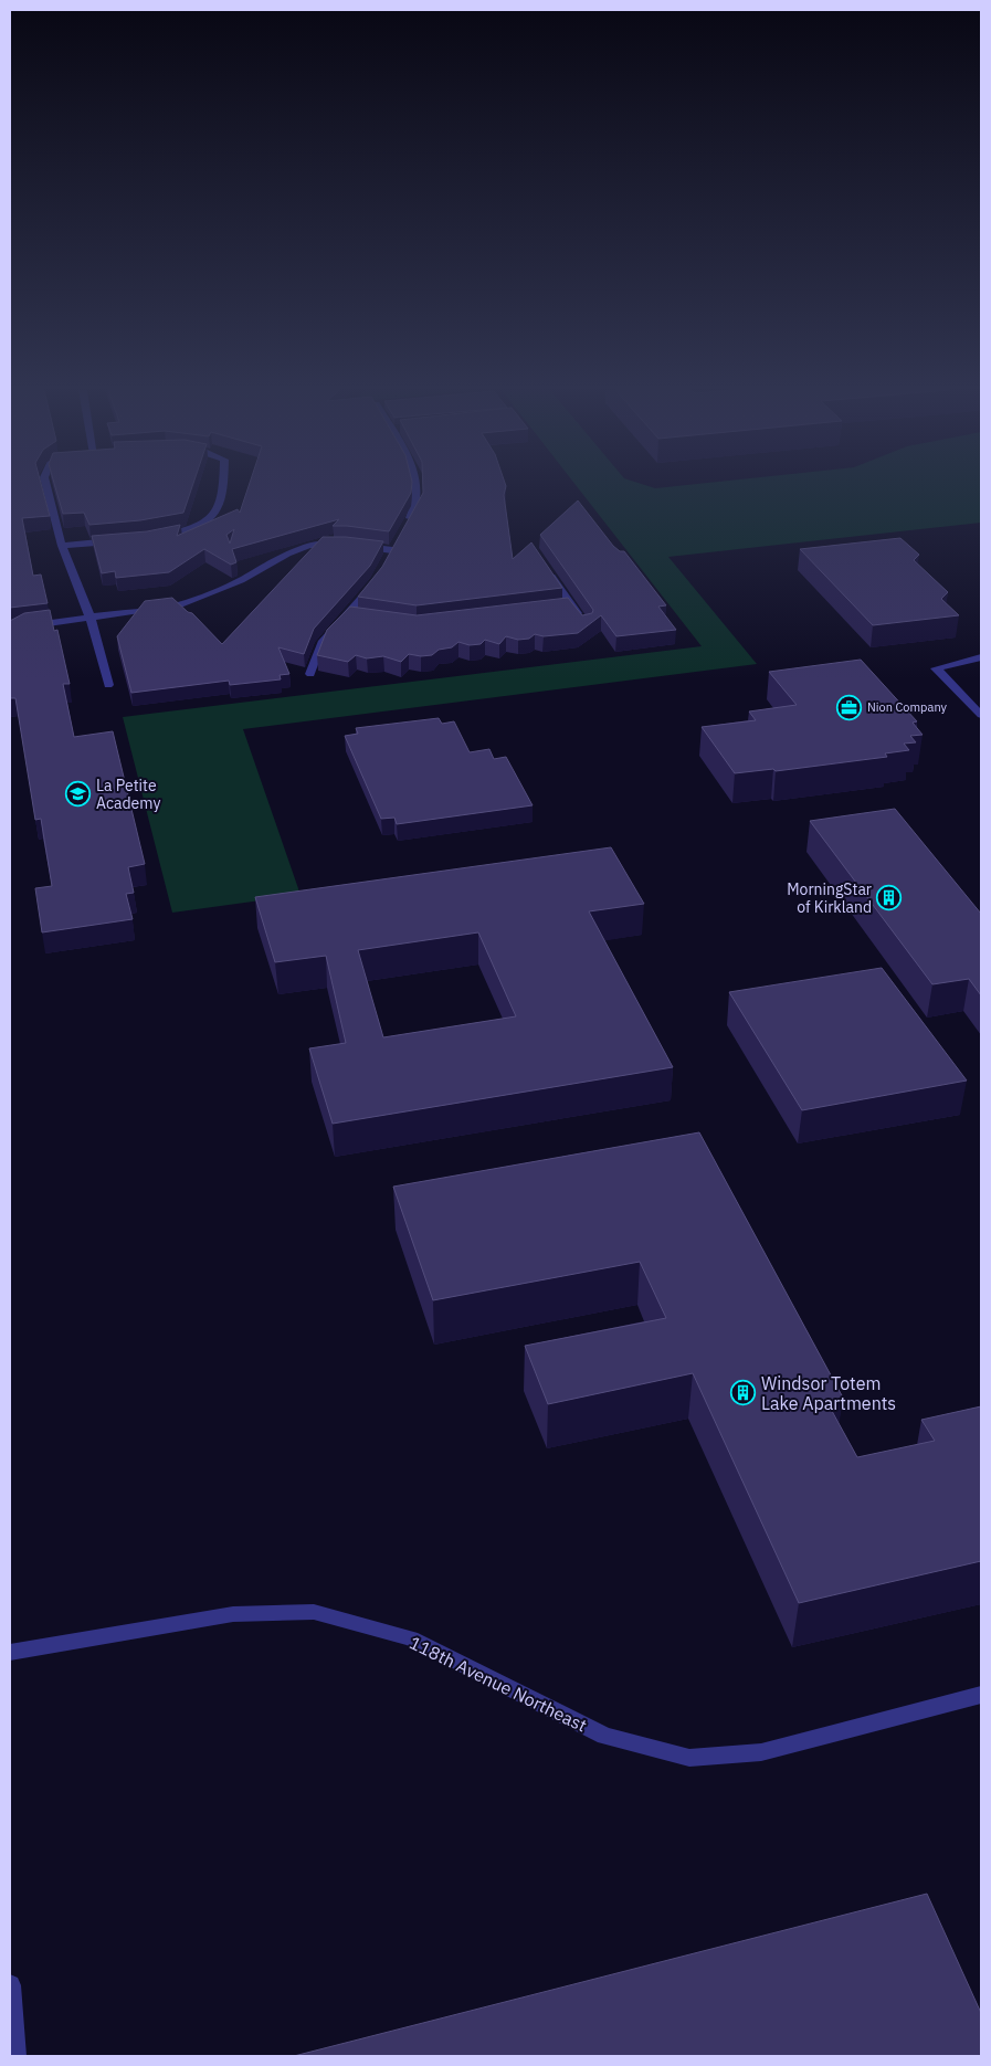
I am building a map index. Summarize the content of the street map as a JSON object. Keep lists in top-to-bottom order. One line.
{"streets":{"street":["118th Avenue Northeast"]},"places":{"office":["Nion Company"],"school or university":["La Petite Academy"],"building":["MorningStar of Kirkland","Windsor Totem Lake Apartments"]}}
